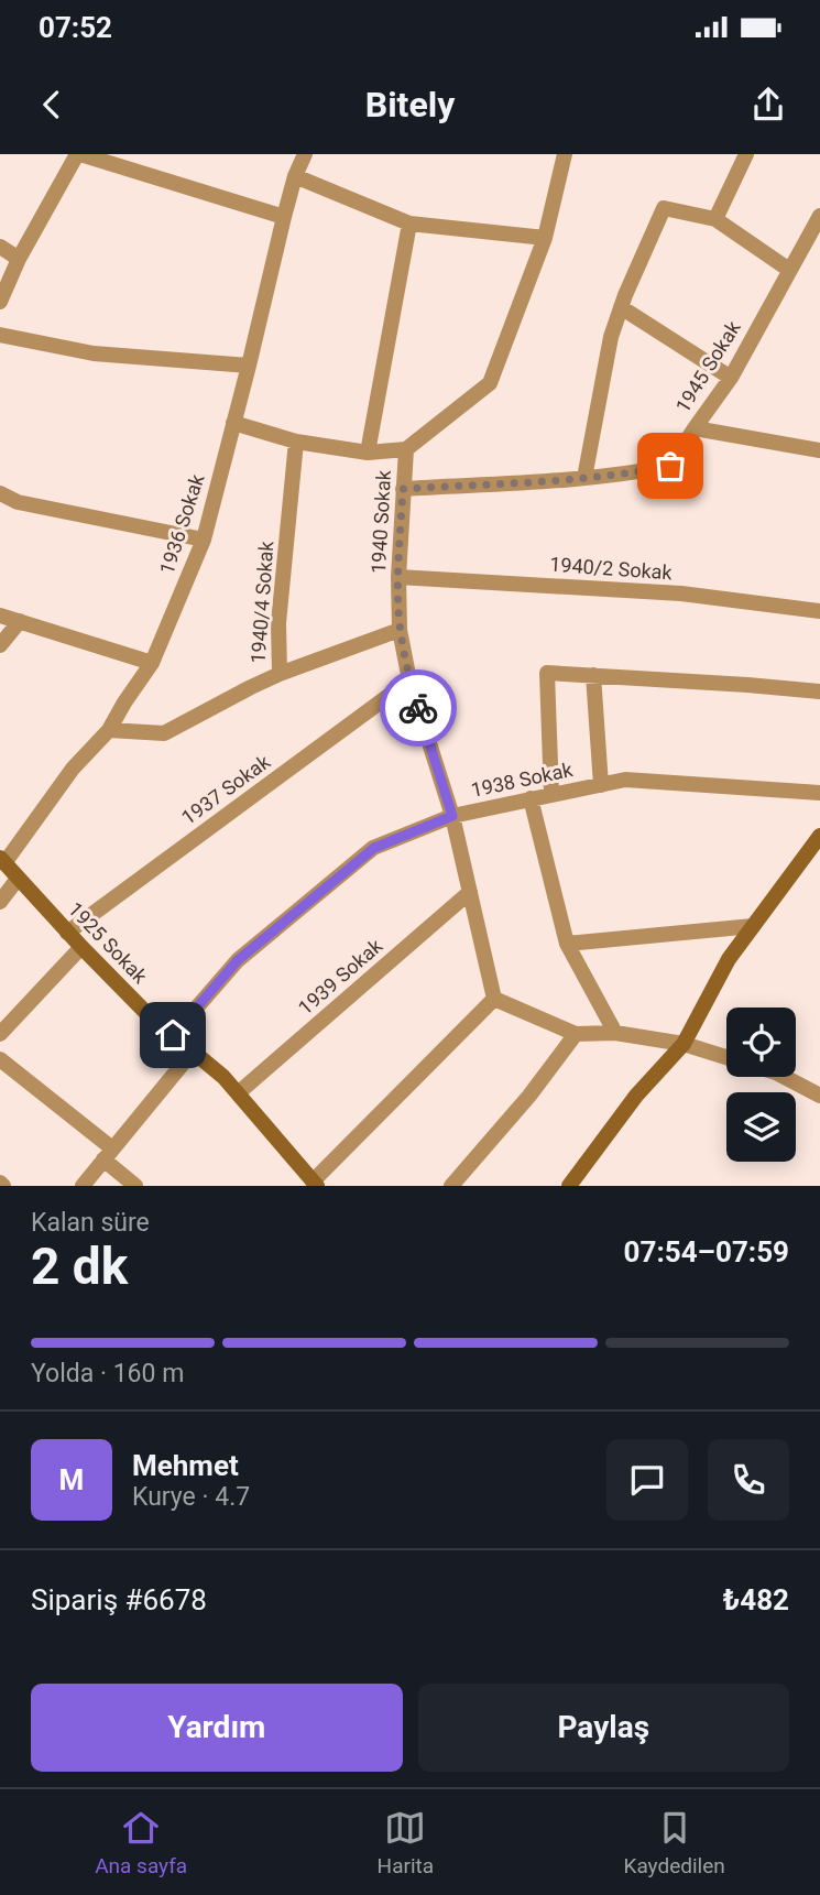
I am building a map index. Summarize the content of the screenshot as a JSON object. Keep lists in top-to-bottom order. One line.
{"streets":{"street":["1945 Sokak","1940 Sokak","1936 Sokak","1940/2 Sokak","1940/4 Sokak","1938 Sokak","1937 Sokak","1925 Sokak","1939 Sokak"]},"crossings":[["1945 Sokak","1940 Sokak"],["1940 Sokak","1940/2 Sokak"],["1940 Sokak","1938 Sokak"],["1940 Sokak","1937 Sokak"],["1940 Sokak","1939 Sokak"],["1936 Sokak","1940/4 Sokak"],["1936 Sokak","1925 Sokak"],["1938 Sokak","1925 Sokak"],["1937 Sokak","1925 Sokak"],["1925 Sokak","1939 Sokak"]],"page":{"status":"07:52","header":"Bitely","heading":["2 dk","Kalan süre","07:54–07:59"],"panel":["Mehmet","Kurye · 4.7","Sipariş #6678","₺482"],"bar":"Yolda · 160 m","round":"M","buttons":["Yardım","Paylaş"],"tabs":["Ana sayfa","Harita","Kaydedilen"]}}
